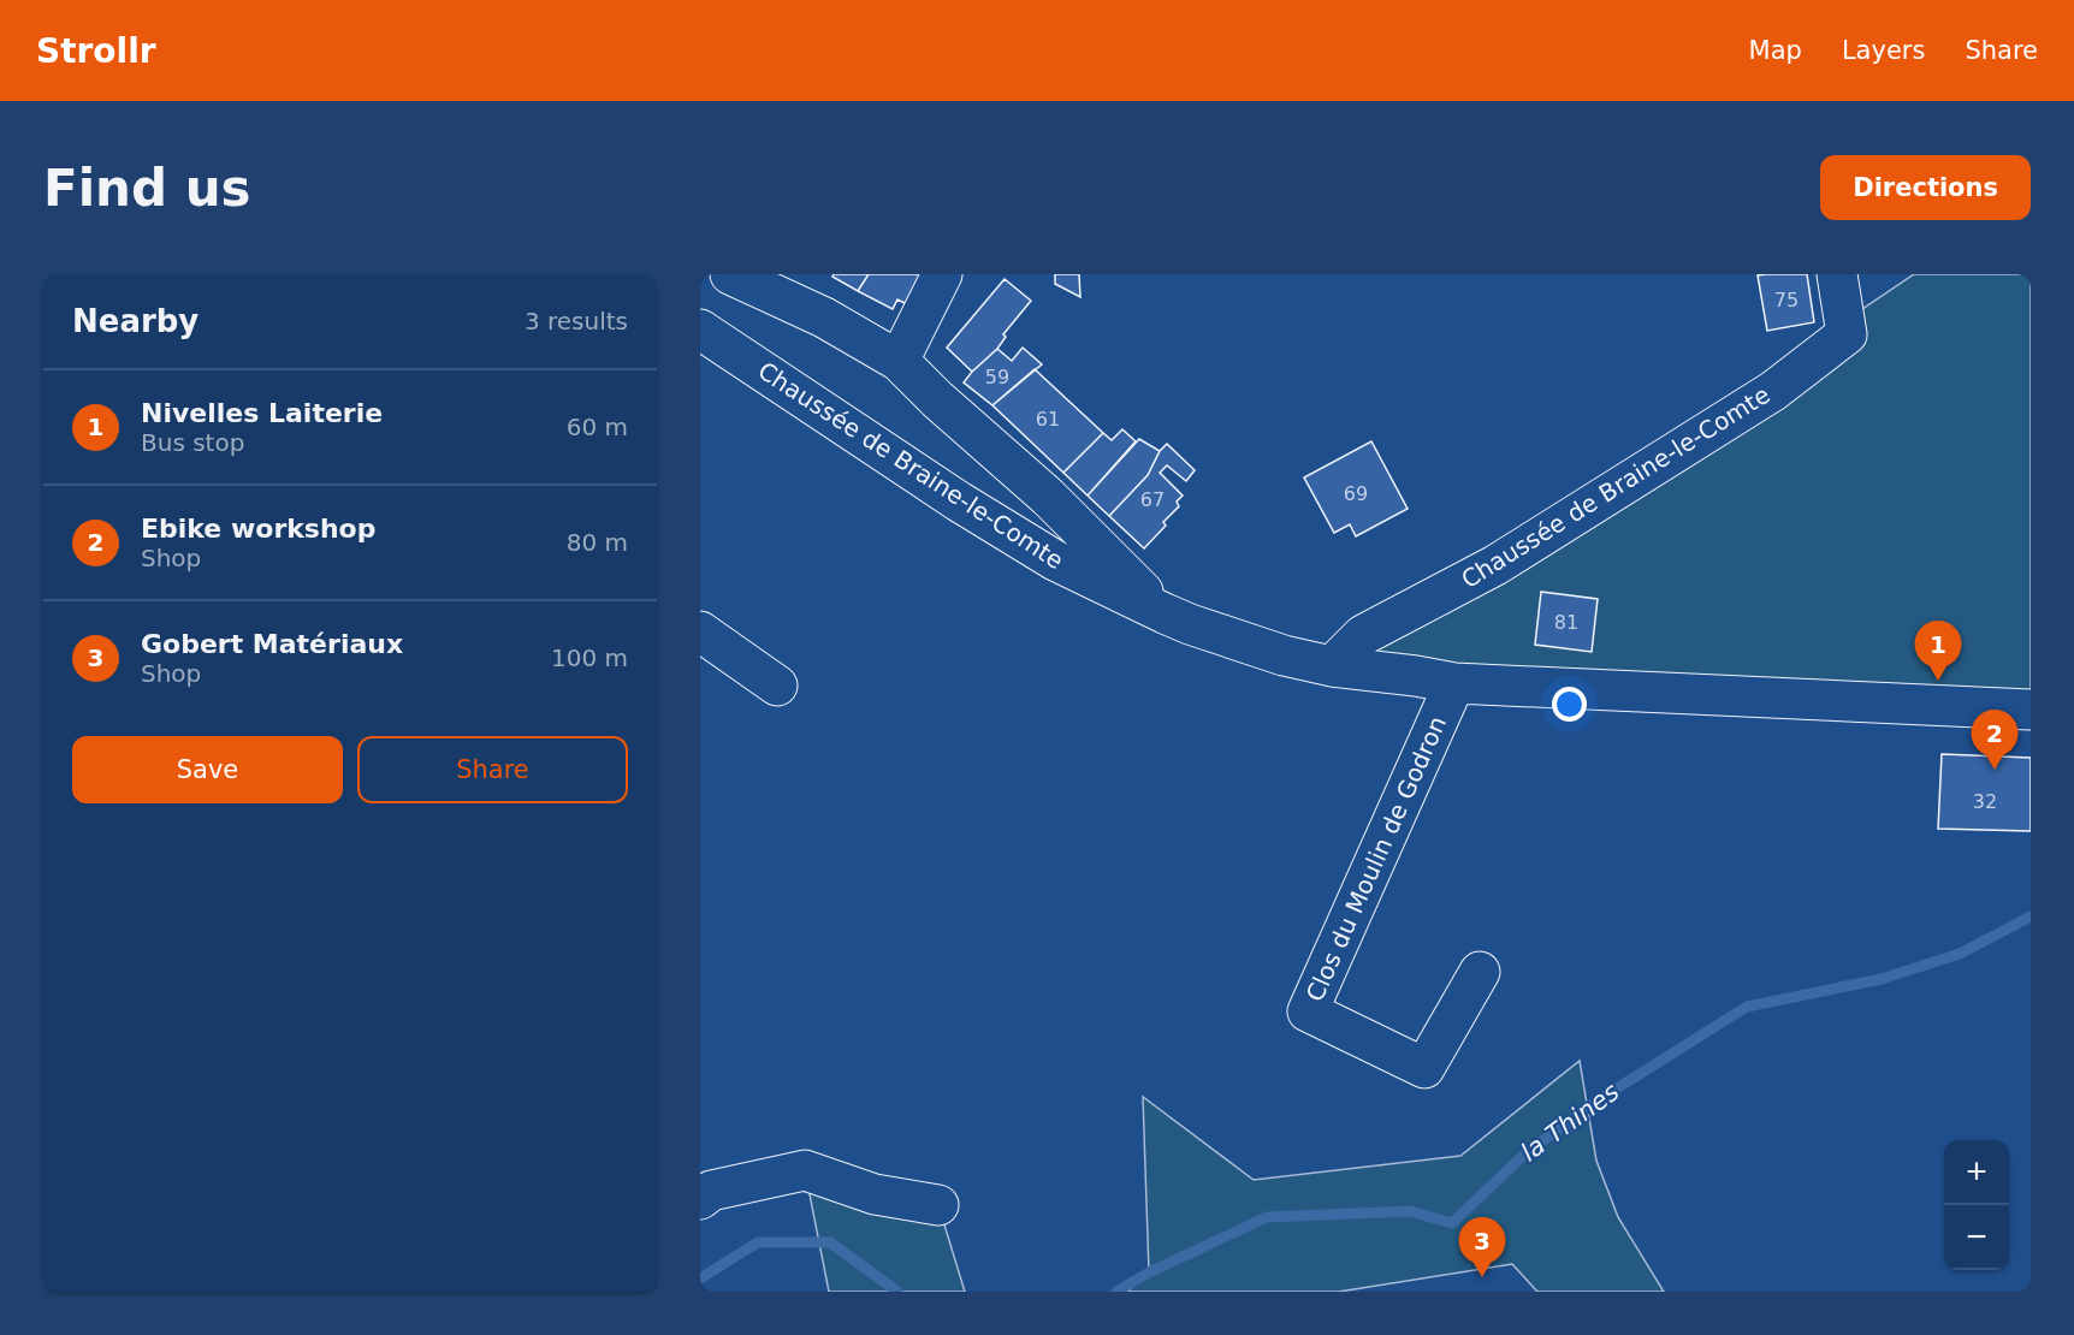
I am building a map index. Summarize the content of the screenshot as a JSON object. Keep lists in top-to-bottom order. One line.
{"streets":{"street":["Chaussée de Braine-le-Comte","Clos du Moulin de Godron"]},"crossings":[["Chaussée de Braine-le-Comte","Clos du Moulin de Godron"]],"water":["la Thines"],"house_numbers":["75","59","61","69","67","81","32"],"page":{"header":"Strollr","nav":["Map","Layers","Share"],"buttons":["Directions",["Save","Share"]],"title":"Find us","heading":["Nearby","3 results"],"list":[{"mark":"1","name":"Nivelles Laiterie","note":"Bus stop","value":"60 m"},{"mark":"2","name":"Ebike workshop","note":"Shop","value":"80 m"},{"mark":"3","name":"Gobert Matériaux","note":"Shop","value":"100 m"}],"pins":["1","2","3"],"map_buttons":["+","−"]}}
